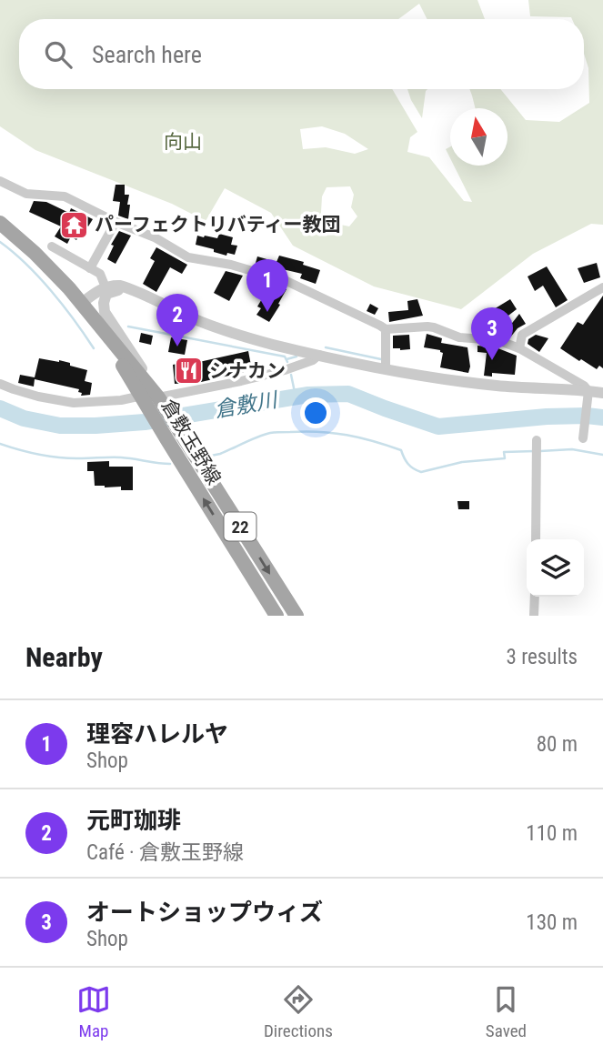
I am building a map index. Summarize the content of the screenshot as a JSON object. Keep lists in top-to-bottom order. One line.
{"streets":{"main road":["倉敷玉野線","22"]},"water":["倉敷川"],"parks":["向山"],"places":{"temple":["パーフェクトリバティー教団"],"restaurant":["シナカン"]},"north":"top","page":{"search":"Search here","pins":["1","2","3"],"heading":["Nearby","3 results"],"list":[{"mark":"1","name":"理容ハレルヤ","note":"Shop","value":"80 m"},{"mark":"2","name":"元町珈琲","note":"Café · 倉敷玉野線","value":"110 m"},{"mark":"3","name":"オートショップウィズ","note":"Shop","value":"130 m"}],"nav":["Map","Directions","Saved"]}}
